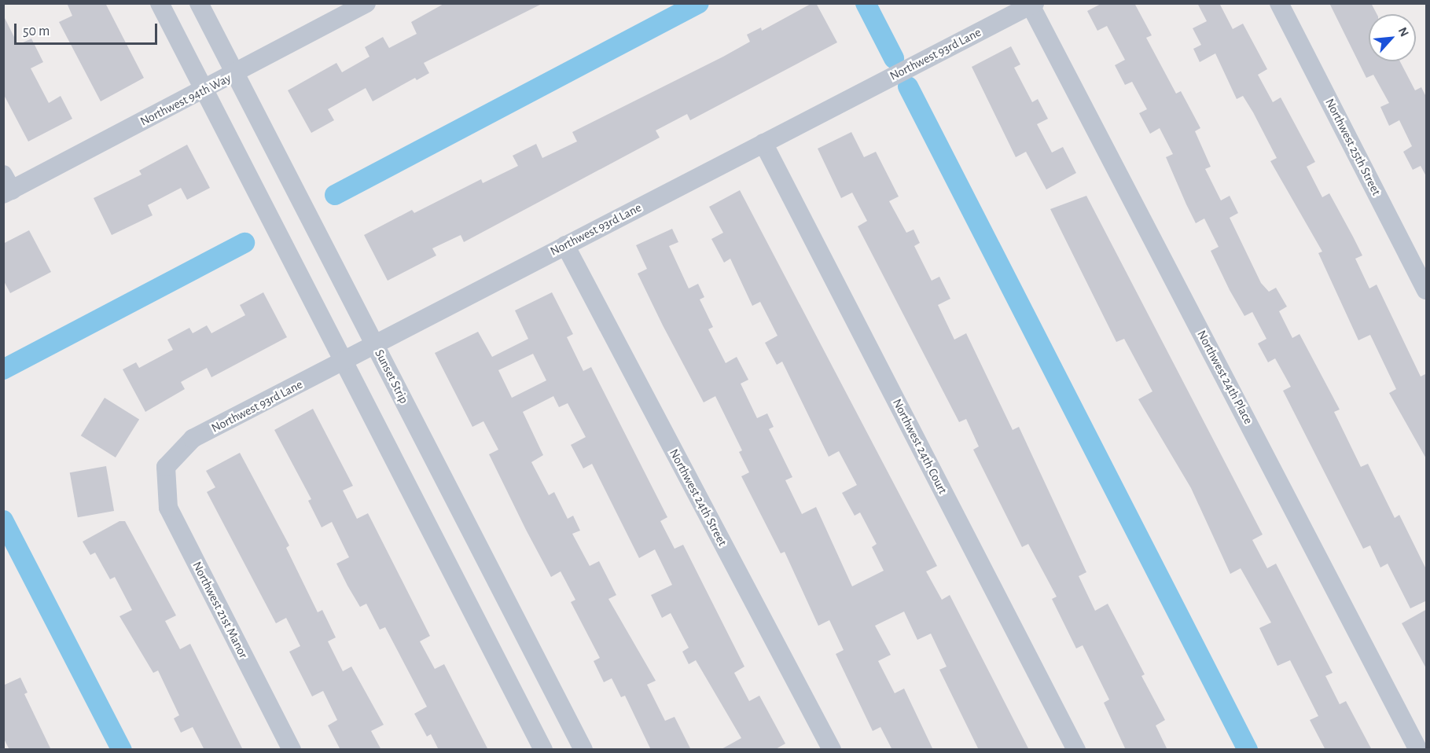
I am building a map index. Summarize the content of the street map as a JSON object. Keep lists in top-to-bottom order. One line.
{"streets":{"street":["Northwest 93rd Lane","Northwest 94th Way","Northwest 25th Street","Sunset Strip","Northwest 24th Place","Northwest 24th Court","Northwest 24th Street","Northwest 21st Manor"]},"crossings":[["Northwest 93rd Lane","Sunset Strip"],["Northwest 93rd Lane","Northwest 24th Place"],["Northwest 93rd Lane","Northwest 24th Court"],["Northwest 93rd Lane","Northwest 24th Street"],["Northwest 93rd Lane","Northwest 21st Manor"],["Northwest 94th Way","Sunset Strip"]],"scale_bar":"50 m","north":"top right"}
